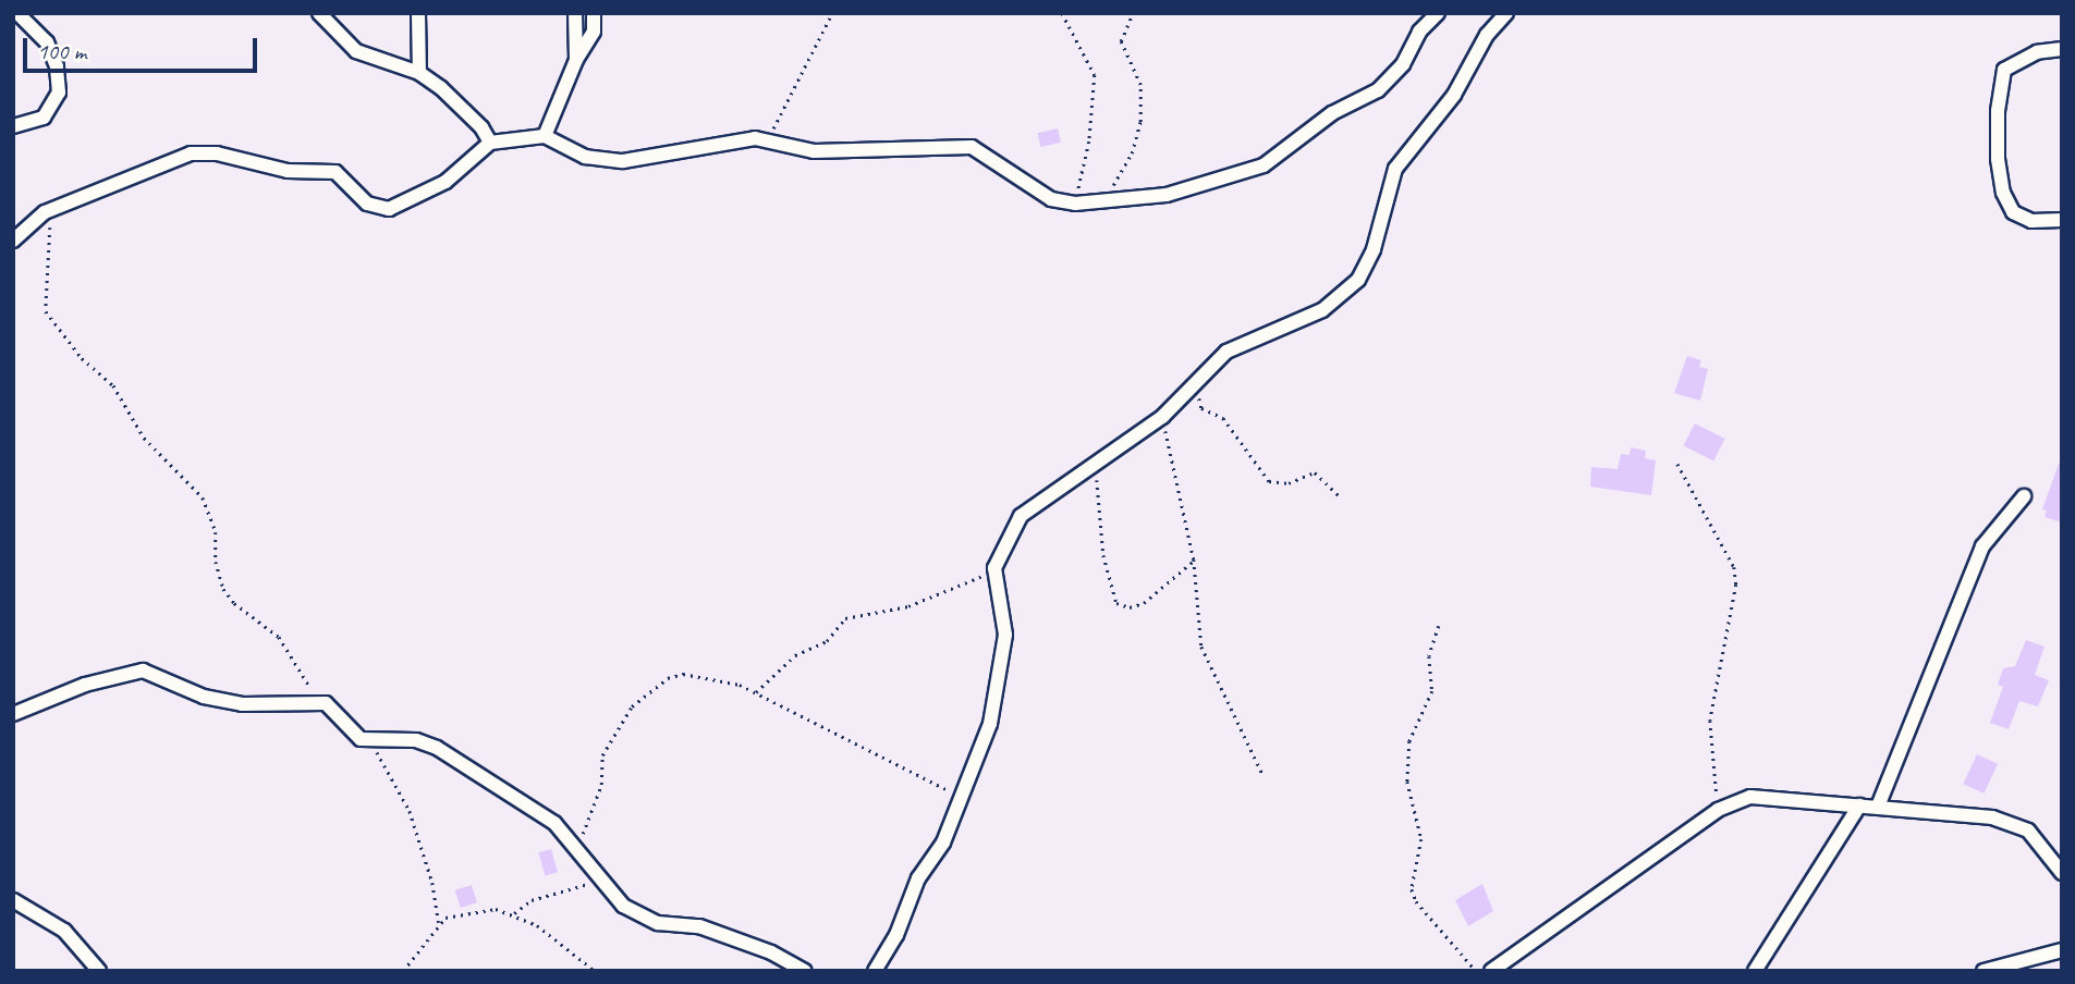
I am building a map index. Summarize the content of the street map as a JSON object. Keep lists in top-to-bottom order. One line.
{"scale_bar":"100 m"}
